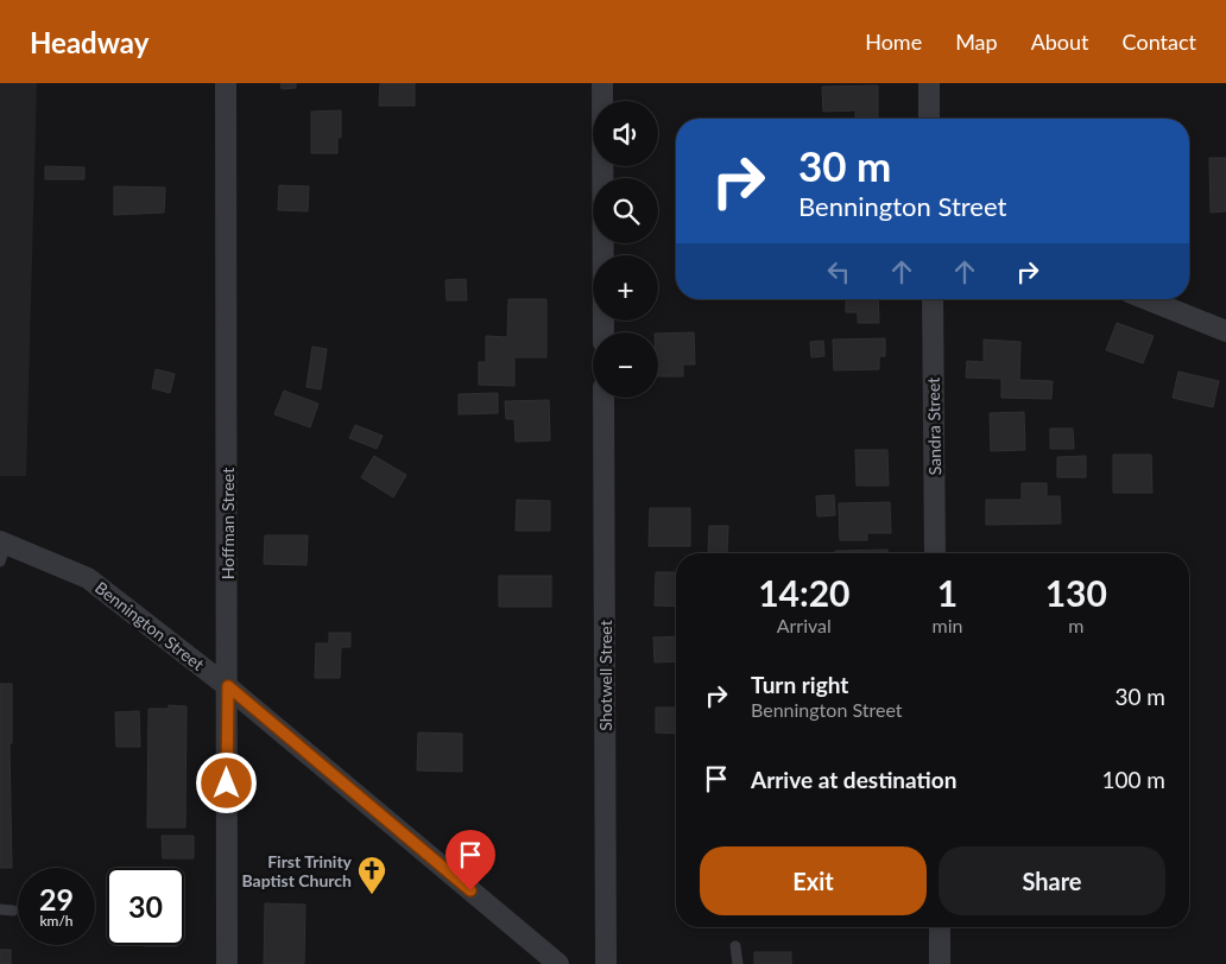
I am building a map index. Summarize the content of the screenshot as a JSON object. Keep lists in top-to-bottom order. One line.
{"streets":{"street":["Sandra Street","Hoffman Street","Bennington Street","Shotwell Street"]},"crossings":[["Hoffman Street","Bennington Street"]],"places":{"church":["First Trinity Baptist Church"]},"page":{"header":"Headway","nav":["Home","Map","About","Contact"],"map_buttons":["+","−"],"turn":["30 m","Bennington Street"],"eta":["14:20","Arrival","1","min","130","m"],"list":[{"name":"Turn right","note":"Bennington Street","value":"30 m"},{"name":"Arrive at destination","value":"100 m"}],"buttons":["Exit","Share"],"speed":"29 km/h","limit":"30"}}
